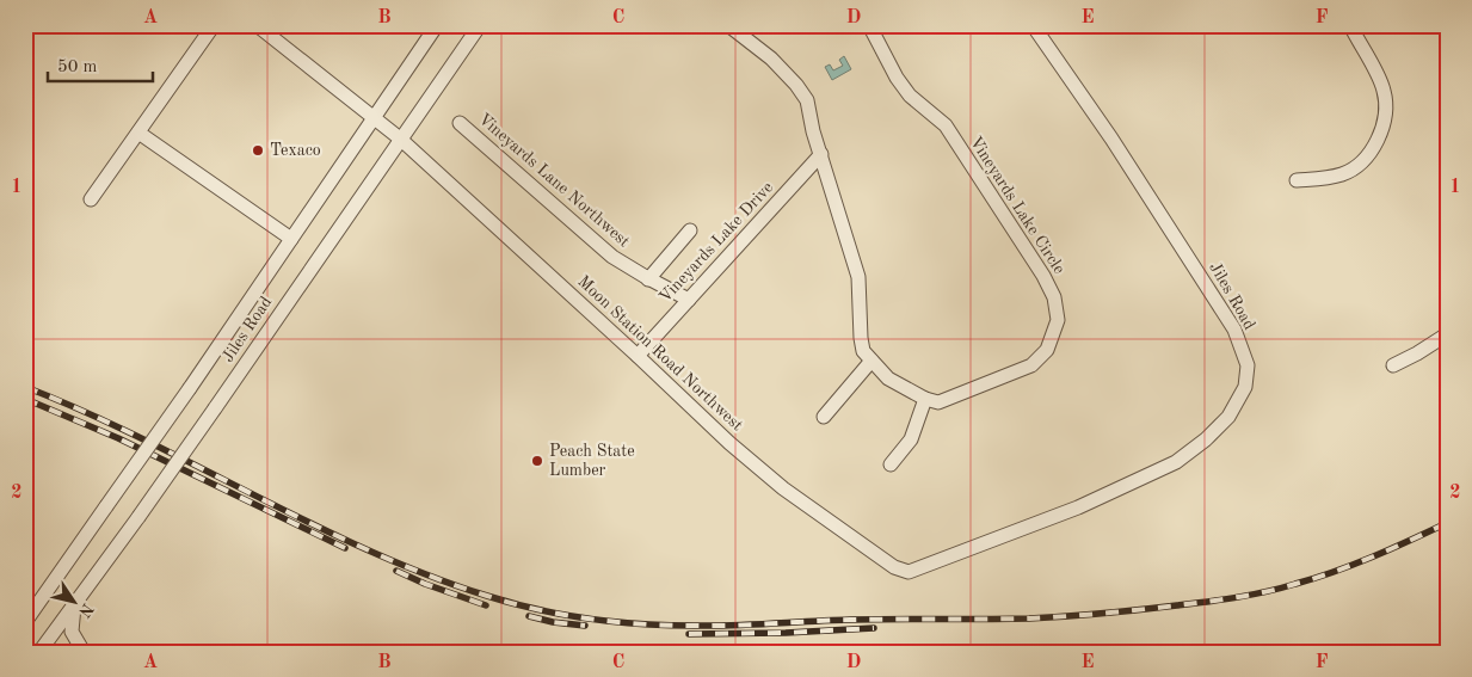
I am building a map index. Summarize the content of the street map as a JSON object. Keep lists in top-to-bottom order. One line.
{"streets":{"street":["Vineyards Lane Northwest","Vineyards Lake Circle","Vineyards Lake Drive","Jiles Road","Moon Station Road Northwest"]},"crossings":[["Vineyards Lane Northwest","Vineyards Lake Drive"],["Vineyards Lake Drive","Moon Station Road Northwest"],["Jiles Road","Moon Station Road Northwest"]],"places":["Texaco","Peach State Lumber"],"scale_bar":"50 m","north":"bottom right","grid":{"columns":["A","B","C","D","E","F"],"rows":["1","2"]}}
